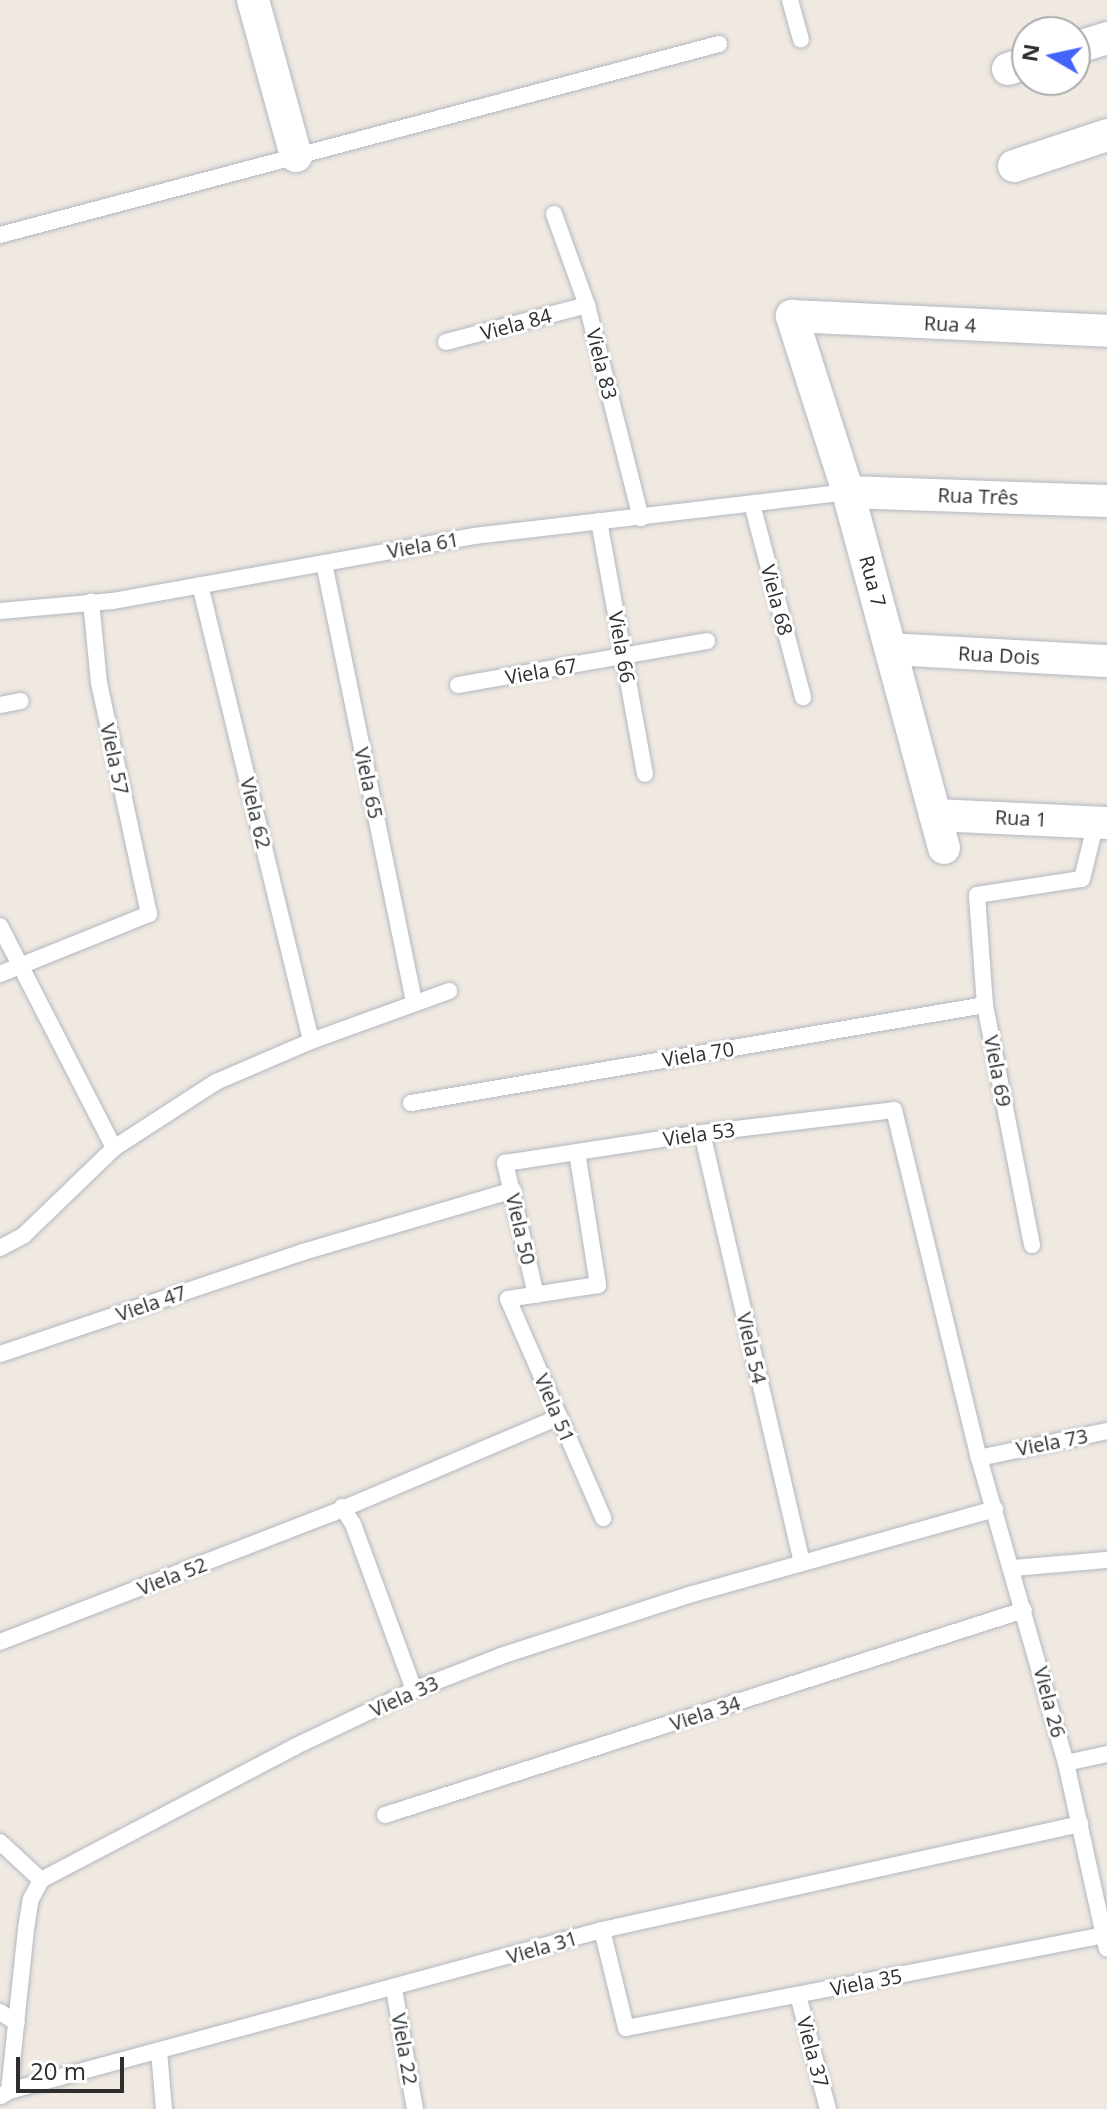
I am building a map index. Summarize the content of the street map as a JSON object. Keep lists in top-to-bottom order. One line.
{"streets":{"street":["Rua 4","Rua Três","Rua 7","Rua Dois","Rua 1"],"lane":["Viela 84","Viela 83","Viela 61","Viela 68","Viela 66","Viela 67","Viela 57","Viela 65","Viela 62","Viela 70","Viela 69","Viela 53","Viela 50","Viela 47","Viela 54","Viela 51","Viela 73","Viela 52","Viela 33","Viela 26","Viela 34","Viela 31","Viela 35","Viela 22","Viela 37"]},"crossings":[["Viela 84","Viela 83"],["Rua 4","Rua 7"],["Viela 83","Viela 61"],["Rua Três","Viela 61"],["Rua Três","Rua 7"],["Viela 61","Rua 7"],["Viela 61","Viela 68"],["Viela 61","Viela 66"],["Viela 61","Viela 57"],["Viela 61","Viela 65"],["Viela 61","Viela 62"],["Rua 7","Rua Dois"],["Rua 7","Rua 1"],["Viela 66","Viela 67"],["Rua 1","Viela 69"],["Viela 70","Viela 69"],["Viela 53","Viela 50"],["Viela 53","Viela 54"],["Viela 53","Viela 26"],["Viela 50","Viela 47"],["Viela 50","Viela 51"],["Viela 54","Viela 33"],["Viela 51","Viela 52"],["Viela 73","Viela 26"],["Viela 33","Viela 26"],["Viela 26","Viela 34"],["Viela 26","Viela 31"],["Viela 26","Viela 35"],["Viela 31","Viela 35"],["Viela 31","Viela 22"],["Viela 35","Viela 37"]],"scale_bar":"20 m","north":"left"}
